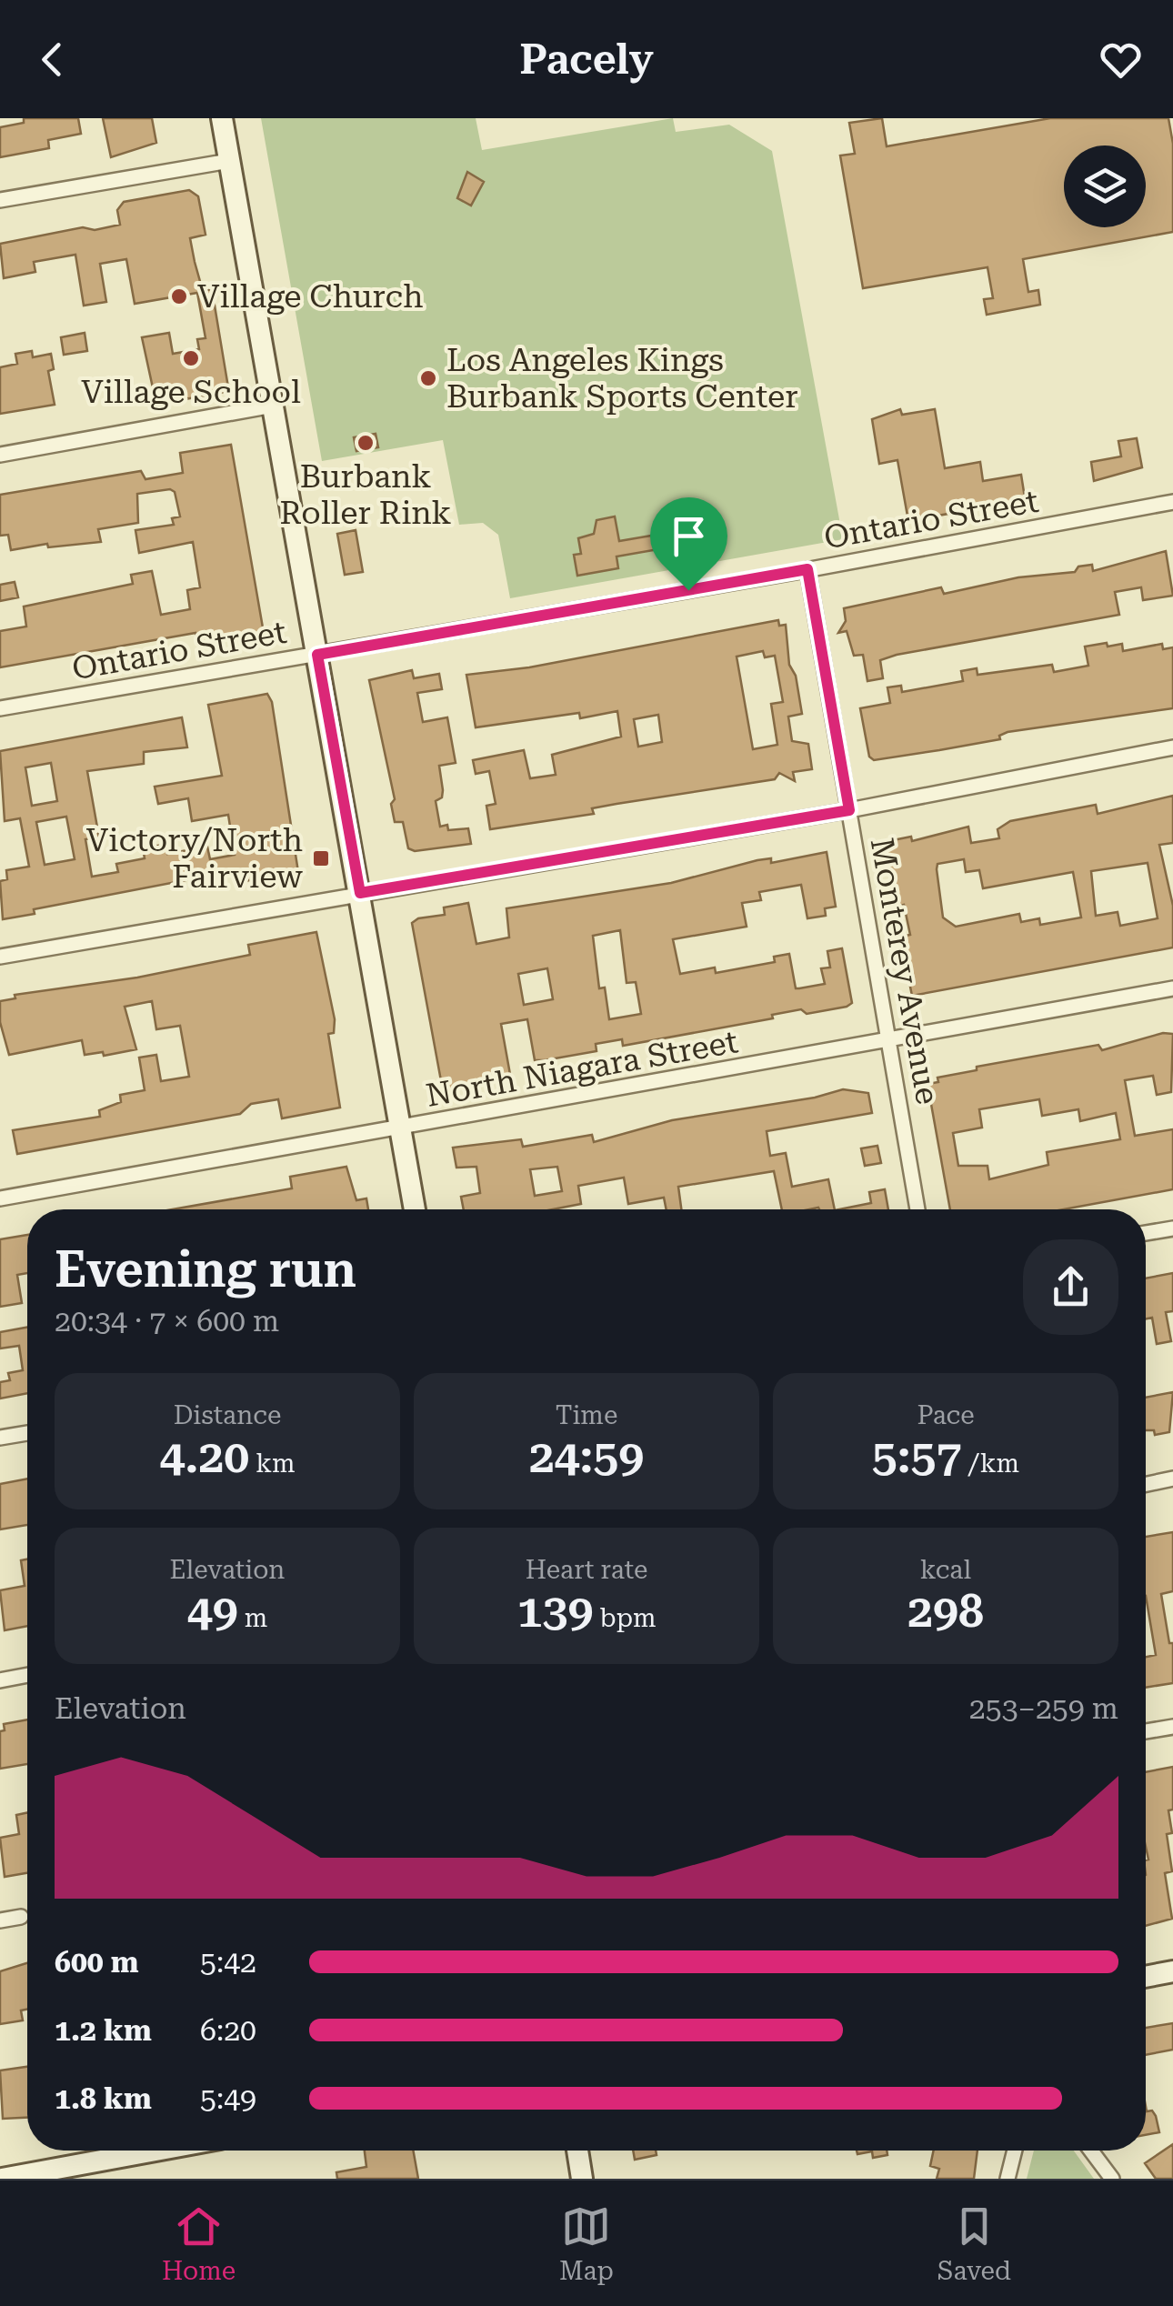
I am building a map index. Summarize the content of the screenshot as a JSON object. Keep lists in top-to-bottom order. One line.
{"streets":{"street":["Ontario Street","Monterey Avenue","North Niagara Street"]},"crossings":[["Ontario Street","Monterey Avenue"],["Monterey Avenue","North Niagara Street"]],"places":{"other":["Village Church","Village School","Los Angeles Kings Burbank Sports Center","Burbank Roller Rink"],"transit":["Victory/North Fairview"]},"page":{"header":"Pacely","heading":["Evening run","20:34 · 7 × 600 m"],"stats":[["Distance","4.20 km"],["Time","24:59"],["Pace","5:57 /km"],["Elevation","49 m"],["Heart rate","139 bpm"],["kcal","298"]],"chart":["Elevation","253–259 m"],"list":[{"name":"600 m","note":"5:42"},{"name":"1.2 km","note":"6:20"},{"name":"1.8 km","note":"5:49"}],"tabs":["Home","Map","Saved"]}}
